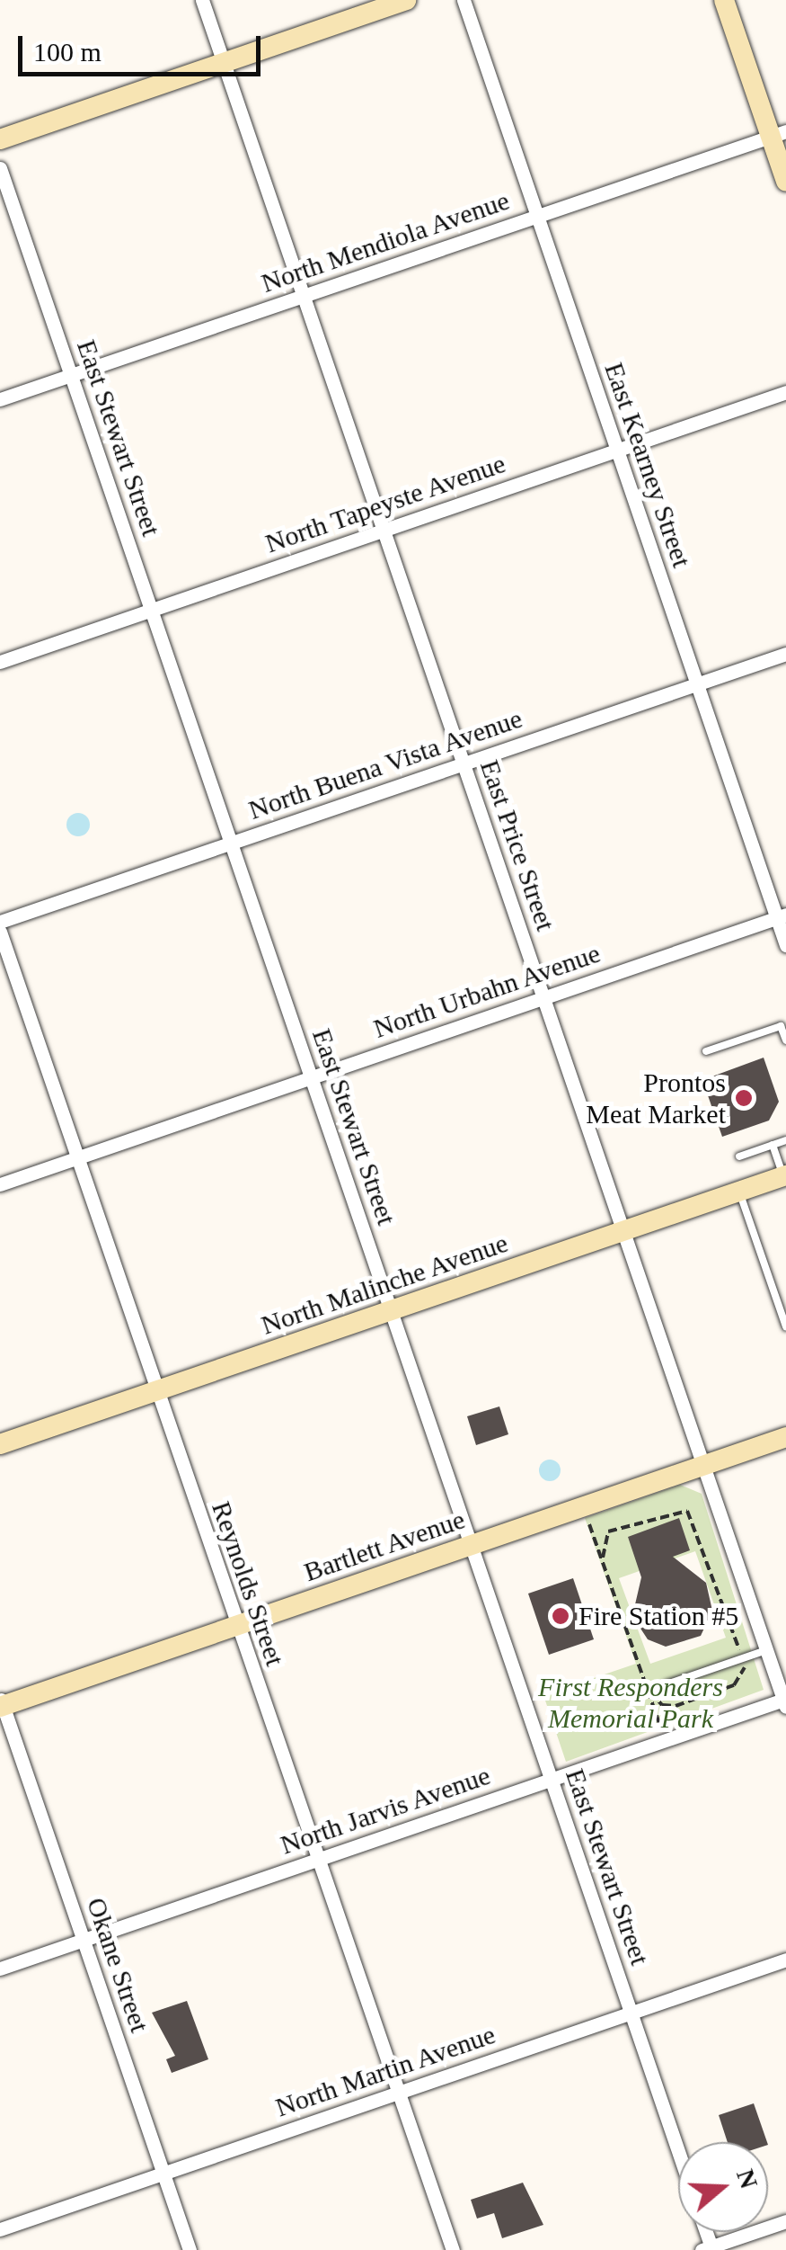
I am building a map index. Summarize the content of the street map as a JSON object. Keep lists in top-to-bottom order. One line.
{"streets":{"main road":["North Malinche Avenue","Bartlett Avenue"],"street":["North Mendiola Avenue","East Stewart Street","East Kearney Street","North Tapeyste Avenue","North Buena Vista Avenue","East Price Street","North Urbahn Avenue","Reynolds Street","North Jarvis Avenue","Okane Street","North Martin Avenue"]},"crossings":[["North Mendiola Avenue","East Stewart Street"],["North Mendiola Avenue","East Kearney Street"],["North Mendiola Avenue","East Price Street"],["East Stewart Street","North Tapeyste Avenue"],["East Stewart Street","North Buena Vista Avenue"],["East Stewart Street","North Urbahn Avenue"],["East Stewart Street","North Malinche Avenue"],["East Stewart Street","Bartlett Avenue"],["East Stewart Street","North Jarvis Avenue"],["East Stewart Street","North Martin Avenue"],["East Kearney Street","North Tapeyste Avenue"],["East Kearney Street","North Buena Vista Avenue"],["East Kearney Street","North Urbahn Avenue"],["North Tapeyste Avenue","East Price Street"],["North Buena Vista Avenue","East Price Street"],["East Price Street","North Urbahn Avenue"],["East Price Street","North Malinche Avenue"],["East Price Street","Bartlett Avenue"],["East Price Street","North Jarvis Avenue"],["North Urbahn Avenue","Reynolds Street"],["North Malinche Avenue","Reynolds Street"],["Bartlett Avenue","Reynolds Street"],["Bartlett Avenue","Okane Street"],["Reynolds Street","North Jarvis Avenue"],["Reynolds Street","North Martin Avenue"],["North Jarvis Avenue","Okane Street"],["Okane Street","North Martin Avenue"]],"parks":["First Responders Memorial Park"],"places":["Prontos Meat Market","Fire Station #5"],"scale_bar":"100 m","north":"right"}
